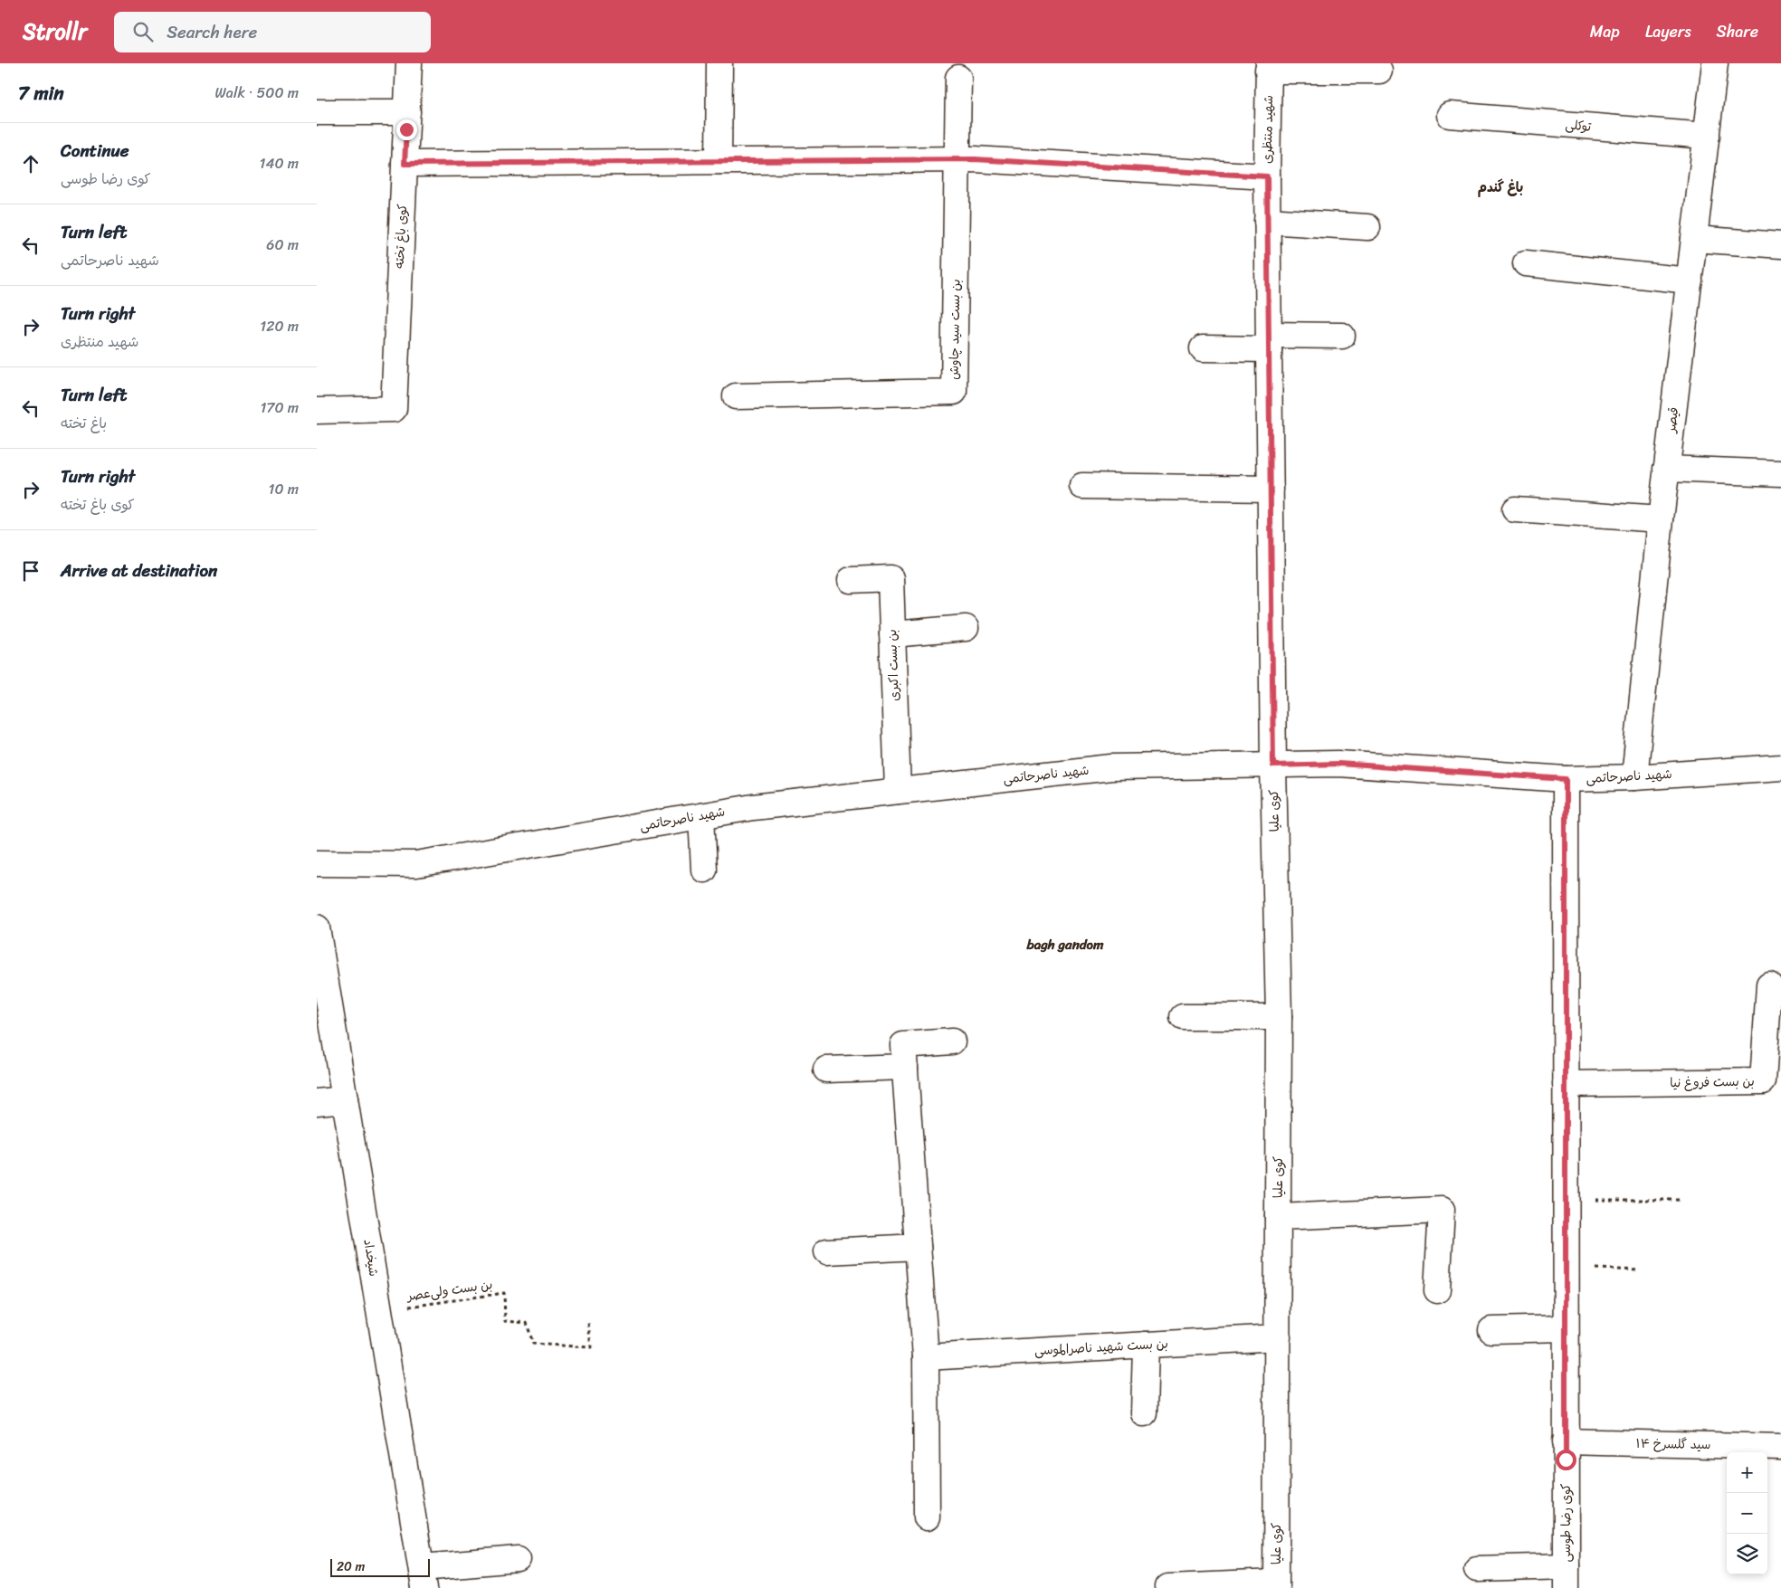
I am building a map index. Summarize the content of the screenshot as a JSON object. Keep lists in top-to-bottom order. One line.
{"streets":{"street":["توکلی","شهید منتظری","کوی باغ تخته","بن بست سید چاوش","قیصر","بن بست اکبری","شهید ناصرحاتمی","کوی علیا","بن بست فروغ نیا","شیخداد","بن بست شهید ناصرالموسی","سید گلسرخ ۱۴","کوی رضا طوسی"],"path":["بن بست ولی‌عصر"]},"crossings":[["توکلی","قیصر"],["شهید منتظری","شهید ناصرحاتمی"],["شهید منتظری","کوی علیا"],["قیصر","شهید ناصرحاتمی"],["بن بست اکبری","شهید ناصرحاتمی"],["شهید ناصرحاتمی","کوی علیا"],["شهید ناصرحاتمی","کوی رضا طوسی"],["کوی علیا","بن بست شهید ناصرالموسی"],["بن بست فروغ نیا","کوی رضا طوسی"],["شیخداد","بن بست ولی‌عصر"],["سید گلسرخ ۱۴","کوی رضا طوسی"]],"districts":["باغ گندم","bagh gandom"],"scale_bar":"20 m","page":{"header":"Strollr","search":"Search here","nav":["Map","Layers","Share"],"heading":["7 min","Walk · 500 m"],"list":[["Continue","کوی رضا طوسی","140 m"],["Turn left","شهید ناصرحاتمی","60 m"],["Turn right","شهید منتظری","120 m"],["Turn left","باغ تخته","170 m"],["Turn right","کوی باغ تخته","10 m"],"Arrive at destination"],"map_buttons":["+","−"],"scale":"20 m"}}
